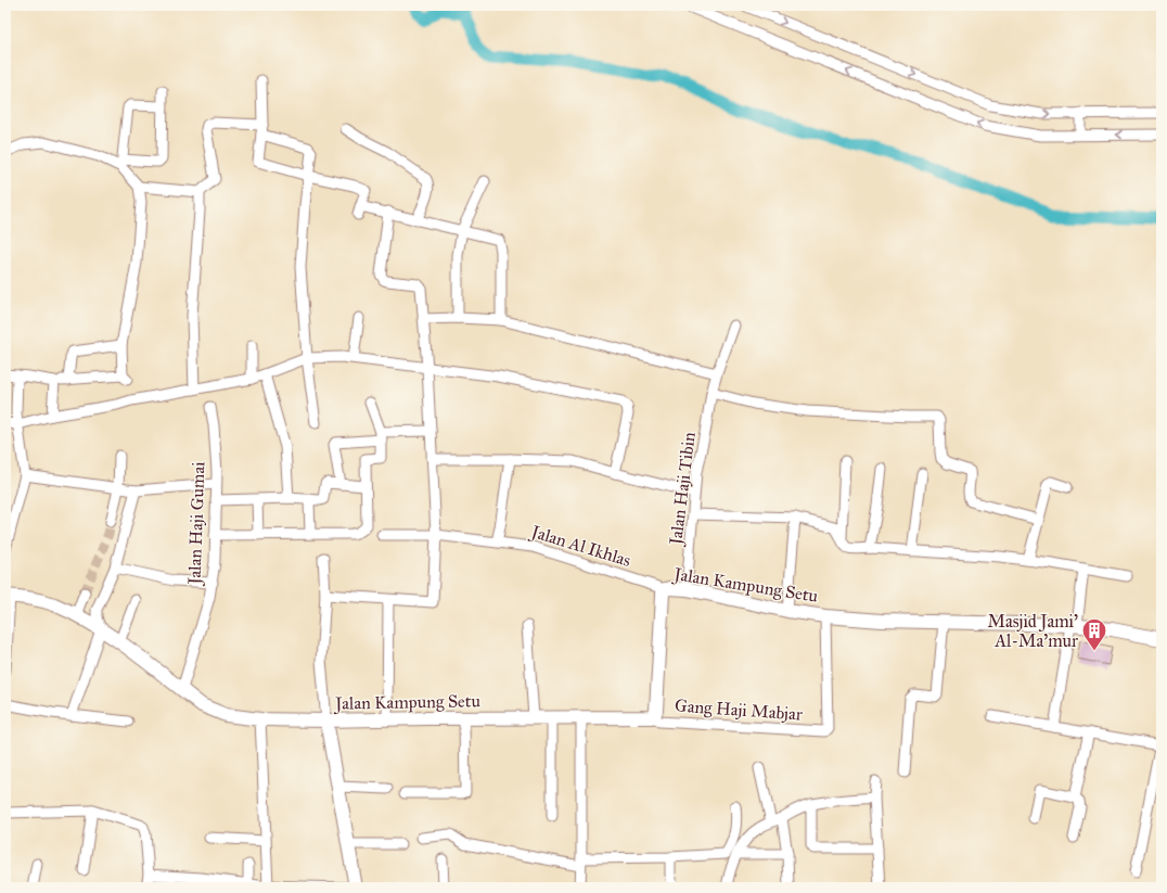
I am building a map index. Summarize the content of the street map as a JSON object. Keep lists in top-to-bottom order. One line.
{"streets":{"street":["Jalan Haji Tibin","Jalan Haji Gumai","Jalan Al Ikhlas","Jalan Kampung Setu","Gang Haji Mabjar"]},"crossings":[["Jalan Haji Tibin","Jalan Kampung Setu"],["Jalan Al Ikhlas","Jalan Kampung Setu"],["Jalan Kampung Setu","Gang Haji Mabjar"]],"places":{"building":["Masjid Jami' Al-Ma'mur"]}}
